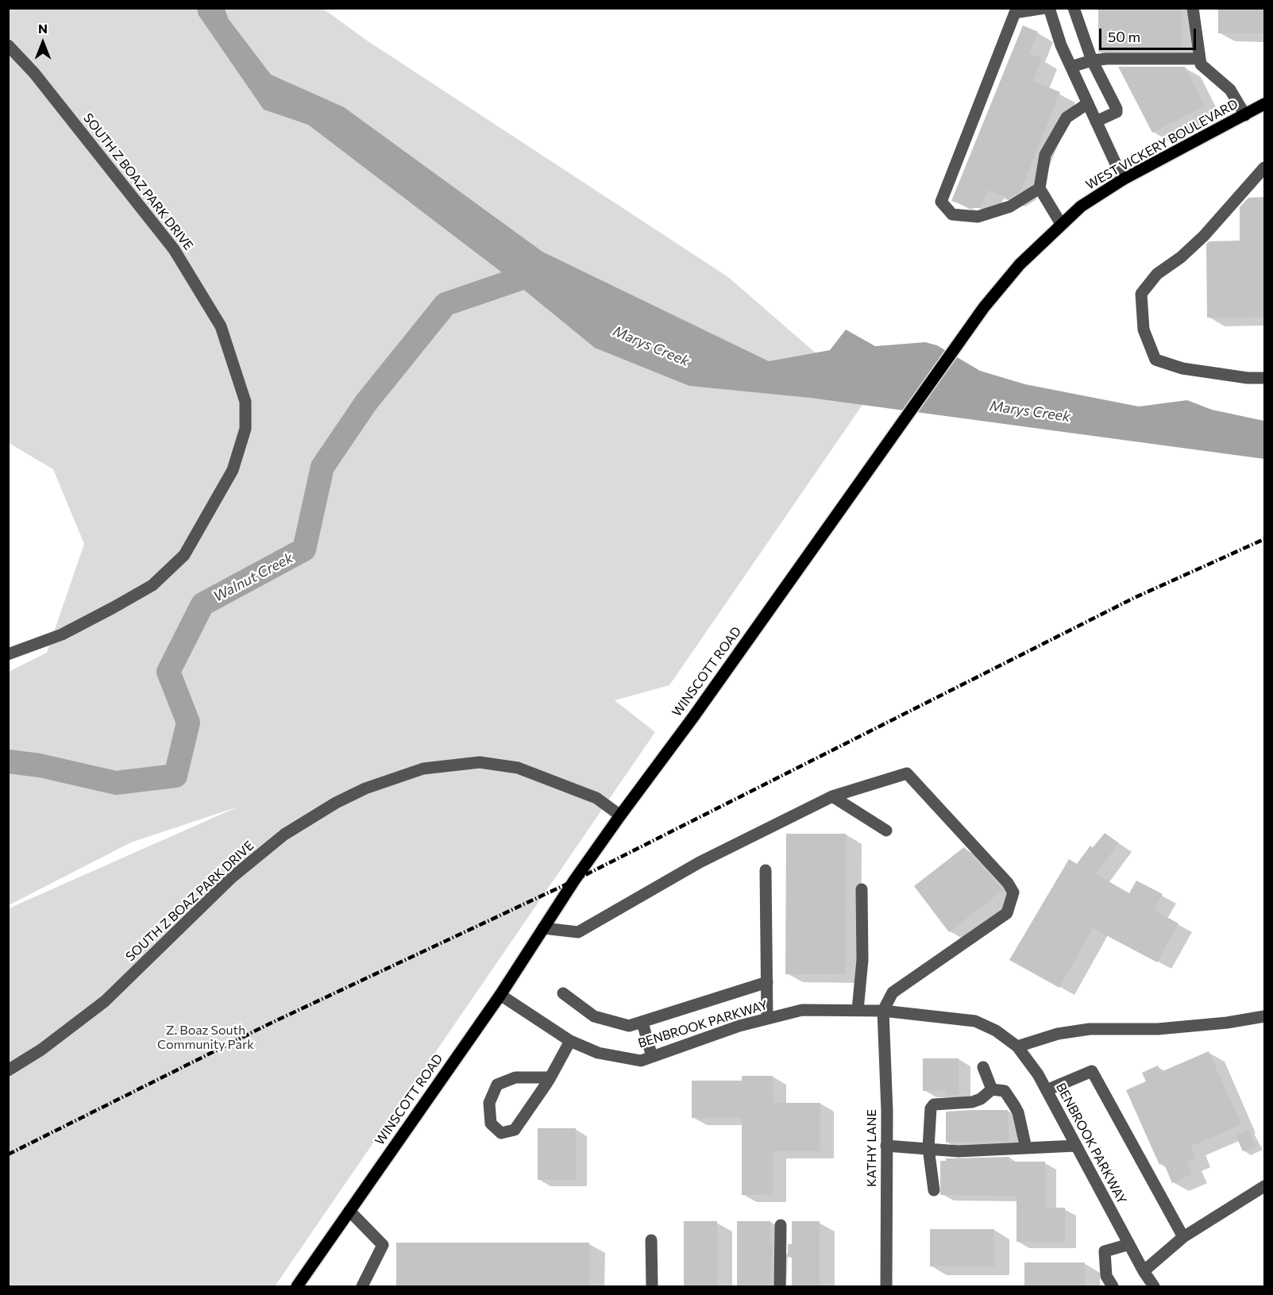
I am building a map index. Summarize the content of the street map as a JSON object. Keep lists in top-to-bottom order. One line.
{"streets":{"main road":["WEST VICKERY BOULEVARD","WINSCOTT ROAD"],"street":["SOUTH Z BOAZ PARK DRIVE","BENBROOK PARKWAY","KATHY LANE"]},"crossings":[["WEST VICKERY BOULEVARD","WINSCOTT ROAD"],["SOUTH Z BOAZ PARK DRIVE","WINSCOTT ROAD"],["WINSCOTT ROAD","BENBROOK PARKWAY"],["BENBROOK PARKWAY","KATHY LANE"]],"water":["Marys Creek","Walnut Creek"],"parks":["Z. Boaz South Community Park"],"scale_bar":"50 m","north":"top"}
